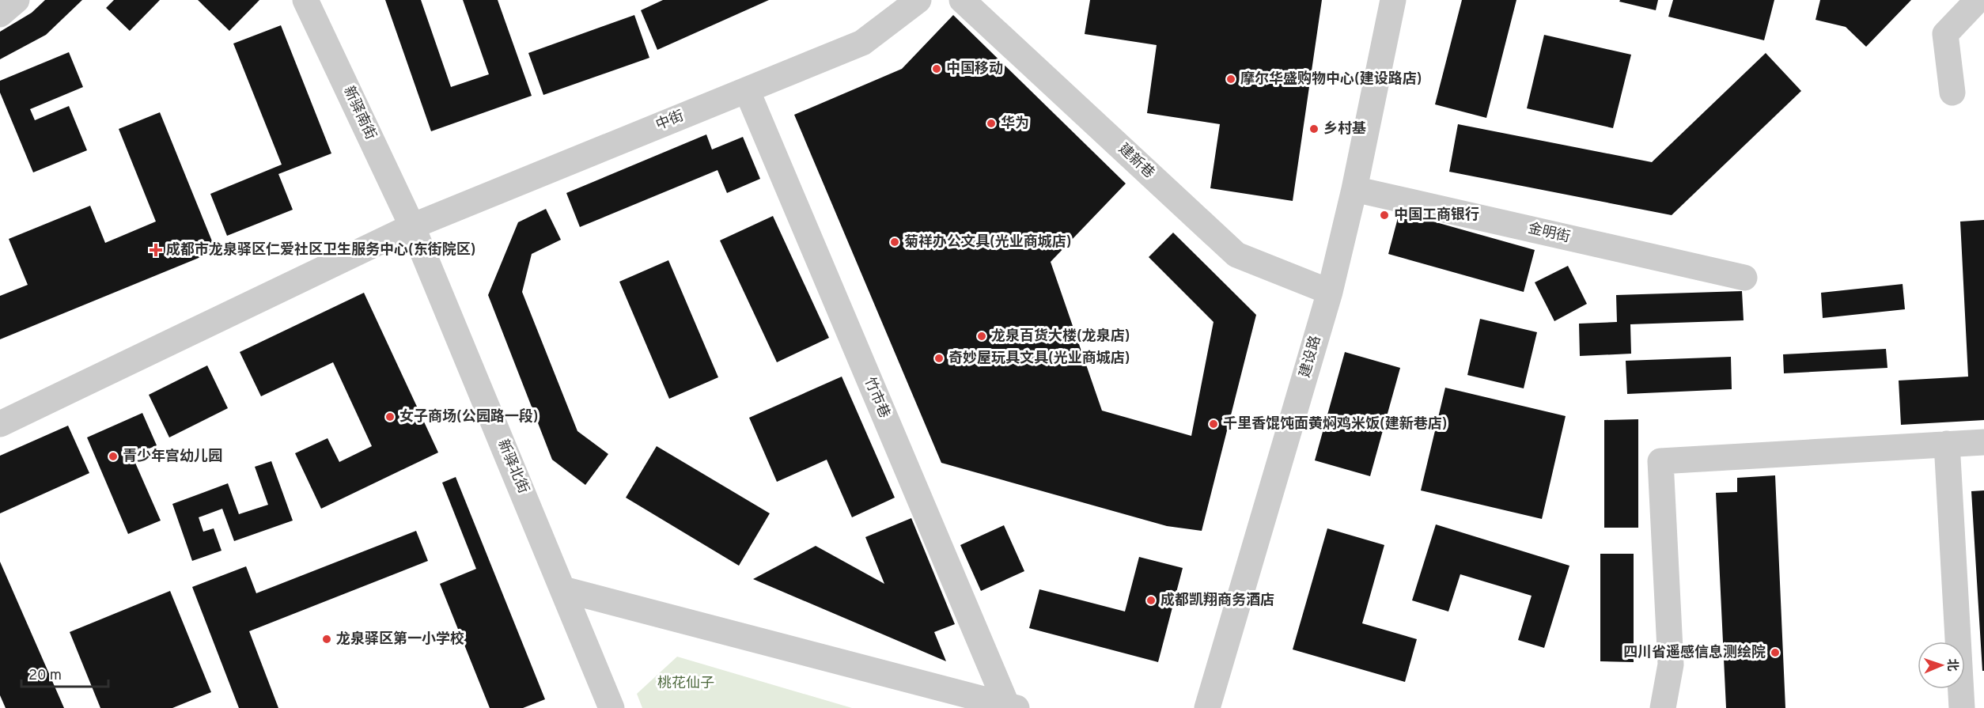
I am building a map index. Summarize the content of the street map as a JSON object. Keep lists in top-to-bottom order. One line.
{"streets":{"street":["新驿南街","中街","建新巷","金明街","建设路","竹市巷","新驿北街"]},"crossings":[["新驿南街","中街"],["新驿南街","新驿北街"],["中街","竹市巷"],["中街","新驿北街"],["建新巷","建设路"],["金明街","建设路"]],"parks":["桃花仙子"],"places":{"other":["中国移动","摩尔华盛购物中心(建设路店)","华为","乡村基","中国工商银行","菊祥办公文具(光业商城店)","龙泉百货大楼(龙泉店)","奇妙屋玩具文具(光业商城店)","女子商场(公园路一段)","千里香馄饨面·黄焖鸡米饭(建新巷店)","青少年宫幼儿园","成都凯翔商务酒店","龙泉驿区第一小学校","四川省遥感信息测绘院"],"health":["成都市龙泉驿区仁爱社区卫生服务中心(东街院区)"]},"scale_bar":"20 m","north":"right"}
